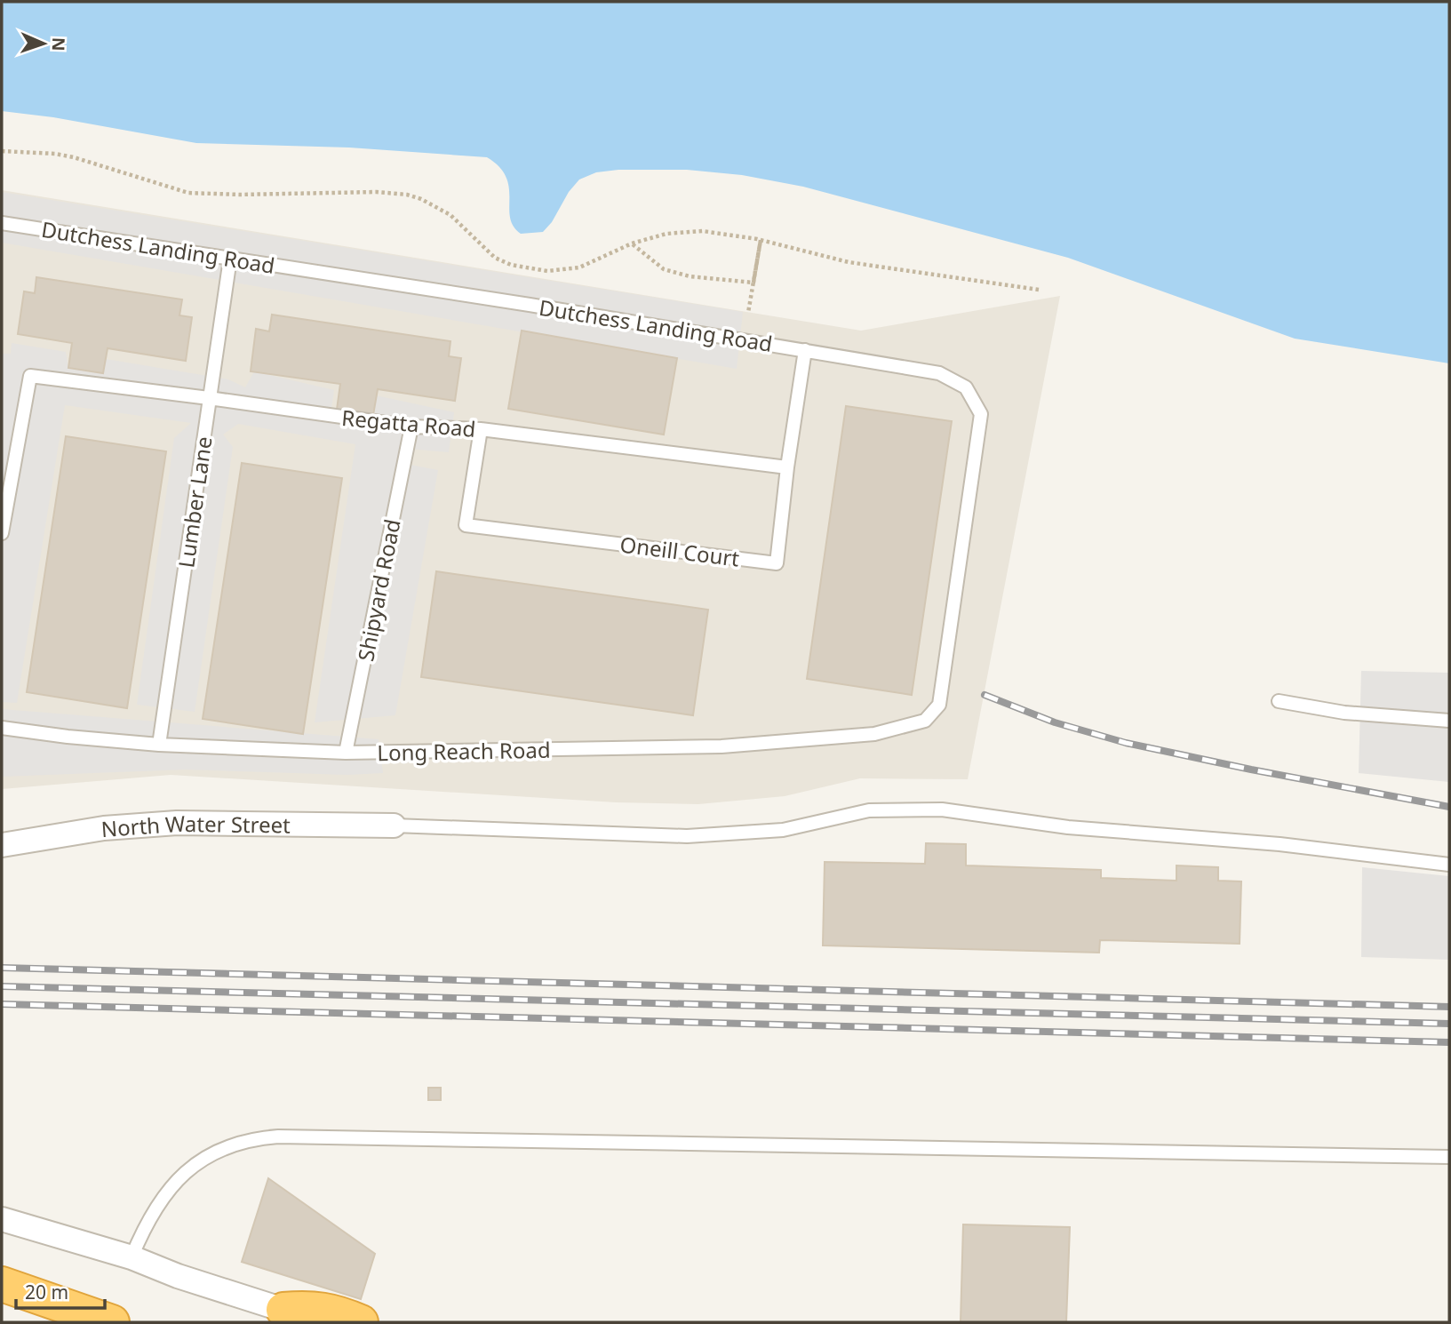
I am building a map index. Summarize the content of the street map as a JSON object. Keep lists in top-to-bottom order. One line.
{"streets":{"street":["North Water Street"],"lane":["Dutchess Landing Road","Regatta Road","Lumber Lane","Oneill Court","Shipyard Road","Long Reach Road"]},"crossings":[["Dutchess Landing Road","Lumber Lane"],["Dutchess Landing Road","Oneill Court"],["Dutchess Landing Road","Long Reach Road"],["Regatta Road","Lumber Lane"],["Regatta Road","Oneill Court"],["Regatta Road","Shipyard Road"],["Lumber Lane","Long Reach Road"],["Shipyard Road","Long Reach Road"]],"scale_bar":"20 m","north":"right"}
